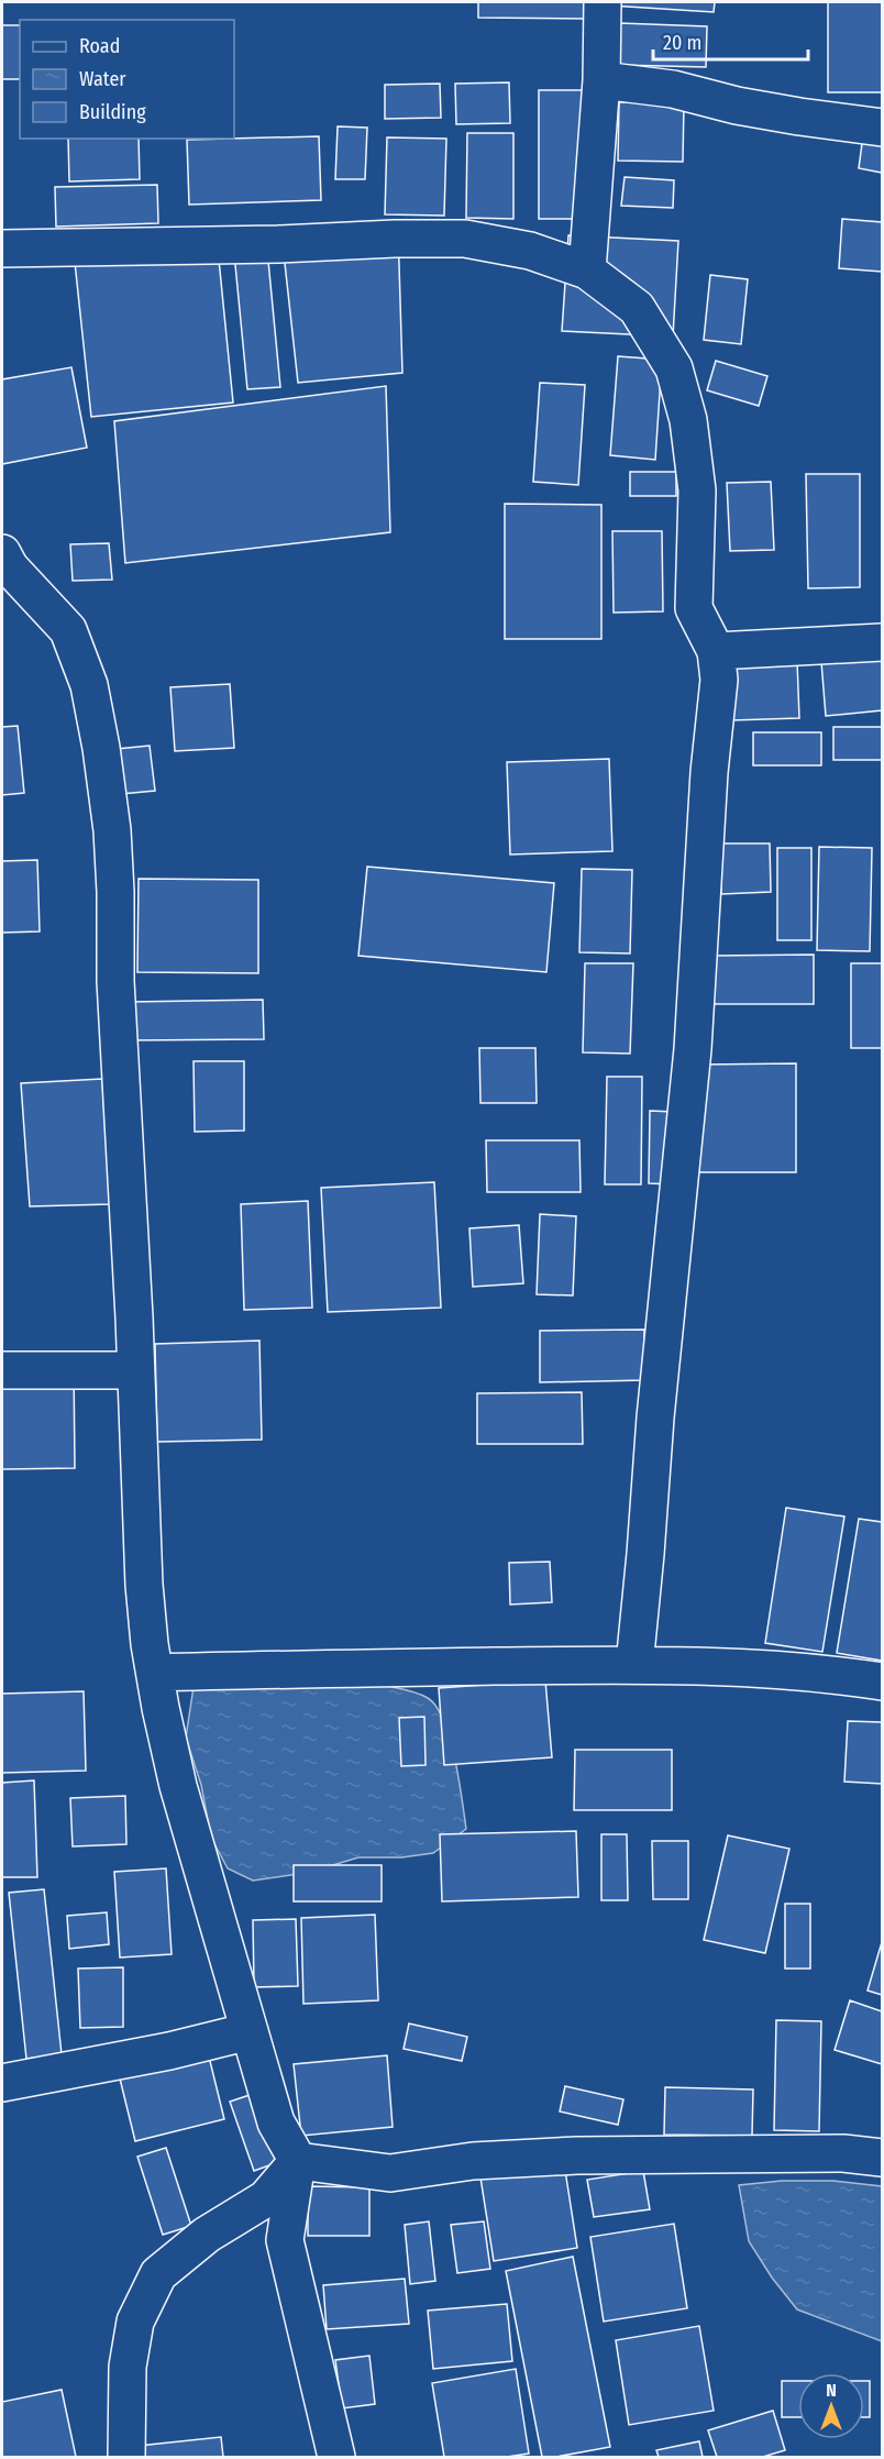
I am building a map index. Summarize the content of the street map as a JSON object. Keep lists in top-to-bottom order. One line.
{"legend":["Road","Water","Building"],"scale_bar":"20 m","north":"top"}
